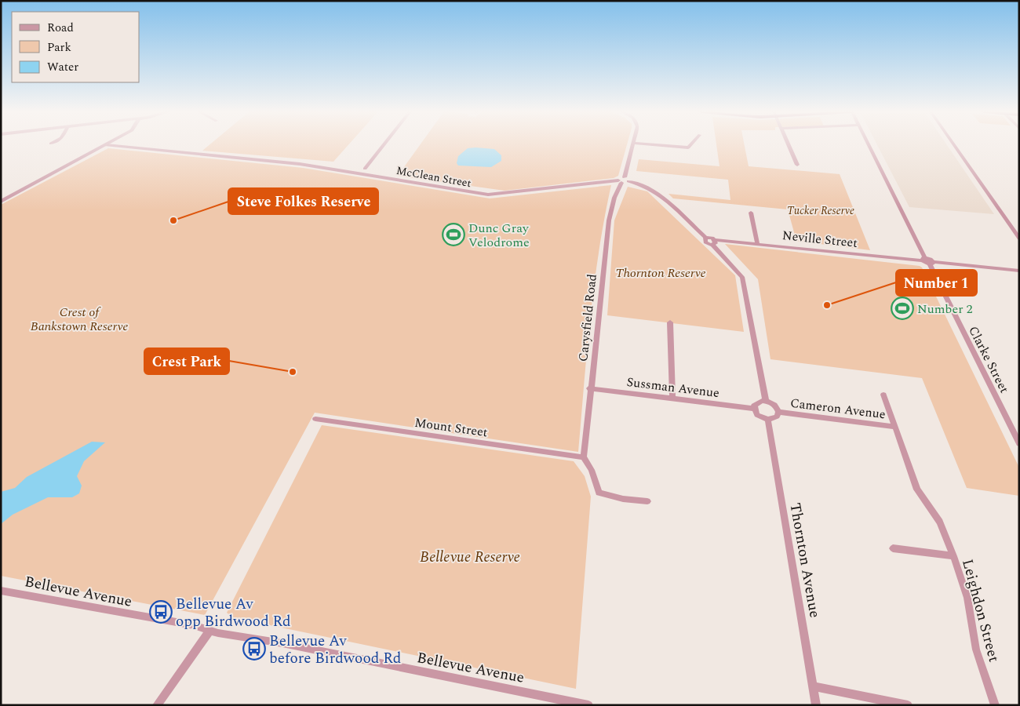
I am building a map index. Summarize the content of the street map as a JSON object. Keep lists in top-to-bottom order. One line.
{"streets":{"street":["McClean Street","Neville Street","Carysfield Road","Clarke Street","Sussman Avenue","Cameron Avenue","Mount Street","Thornton Avenue","Bellevue Avenue","Leighdon Street"]},"crossings":[["McClean Street","Carysfield Road"],["Carysfield Road","Sussman Avenue"],["Carysfield Road","Mount Street"],["Sussman Avenue","Cameron Avenue"],["Sussman Avenue","Thornton Avenue"],["Cameron Avenue","Thornton Avenue"],["Cameron Avenue","Leighdon Street"]],"parks":["Tucker Reserve","Thornton Reserve","Crest of Bankstown Reserve","Bellevue Reserve"],"places":{"other":["Steve Folkes Reserve","Number 1","Crest Park"],"sports":["Dunc Gray Velodrome","Number 2"],"bus stop":["Bellevue Av opp Birdwood Rd","Bellevue Av before Birdwood Rd"]},"legend":["Road","Park","Water"]}
